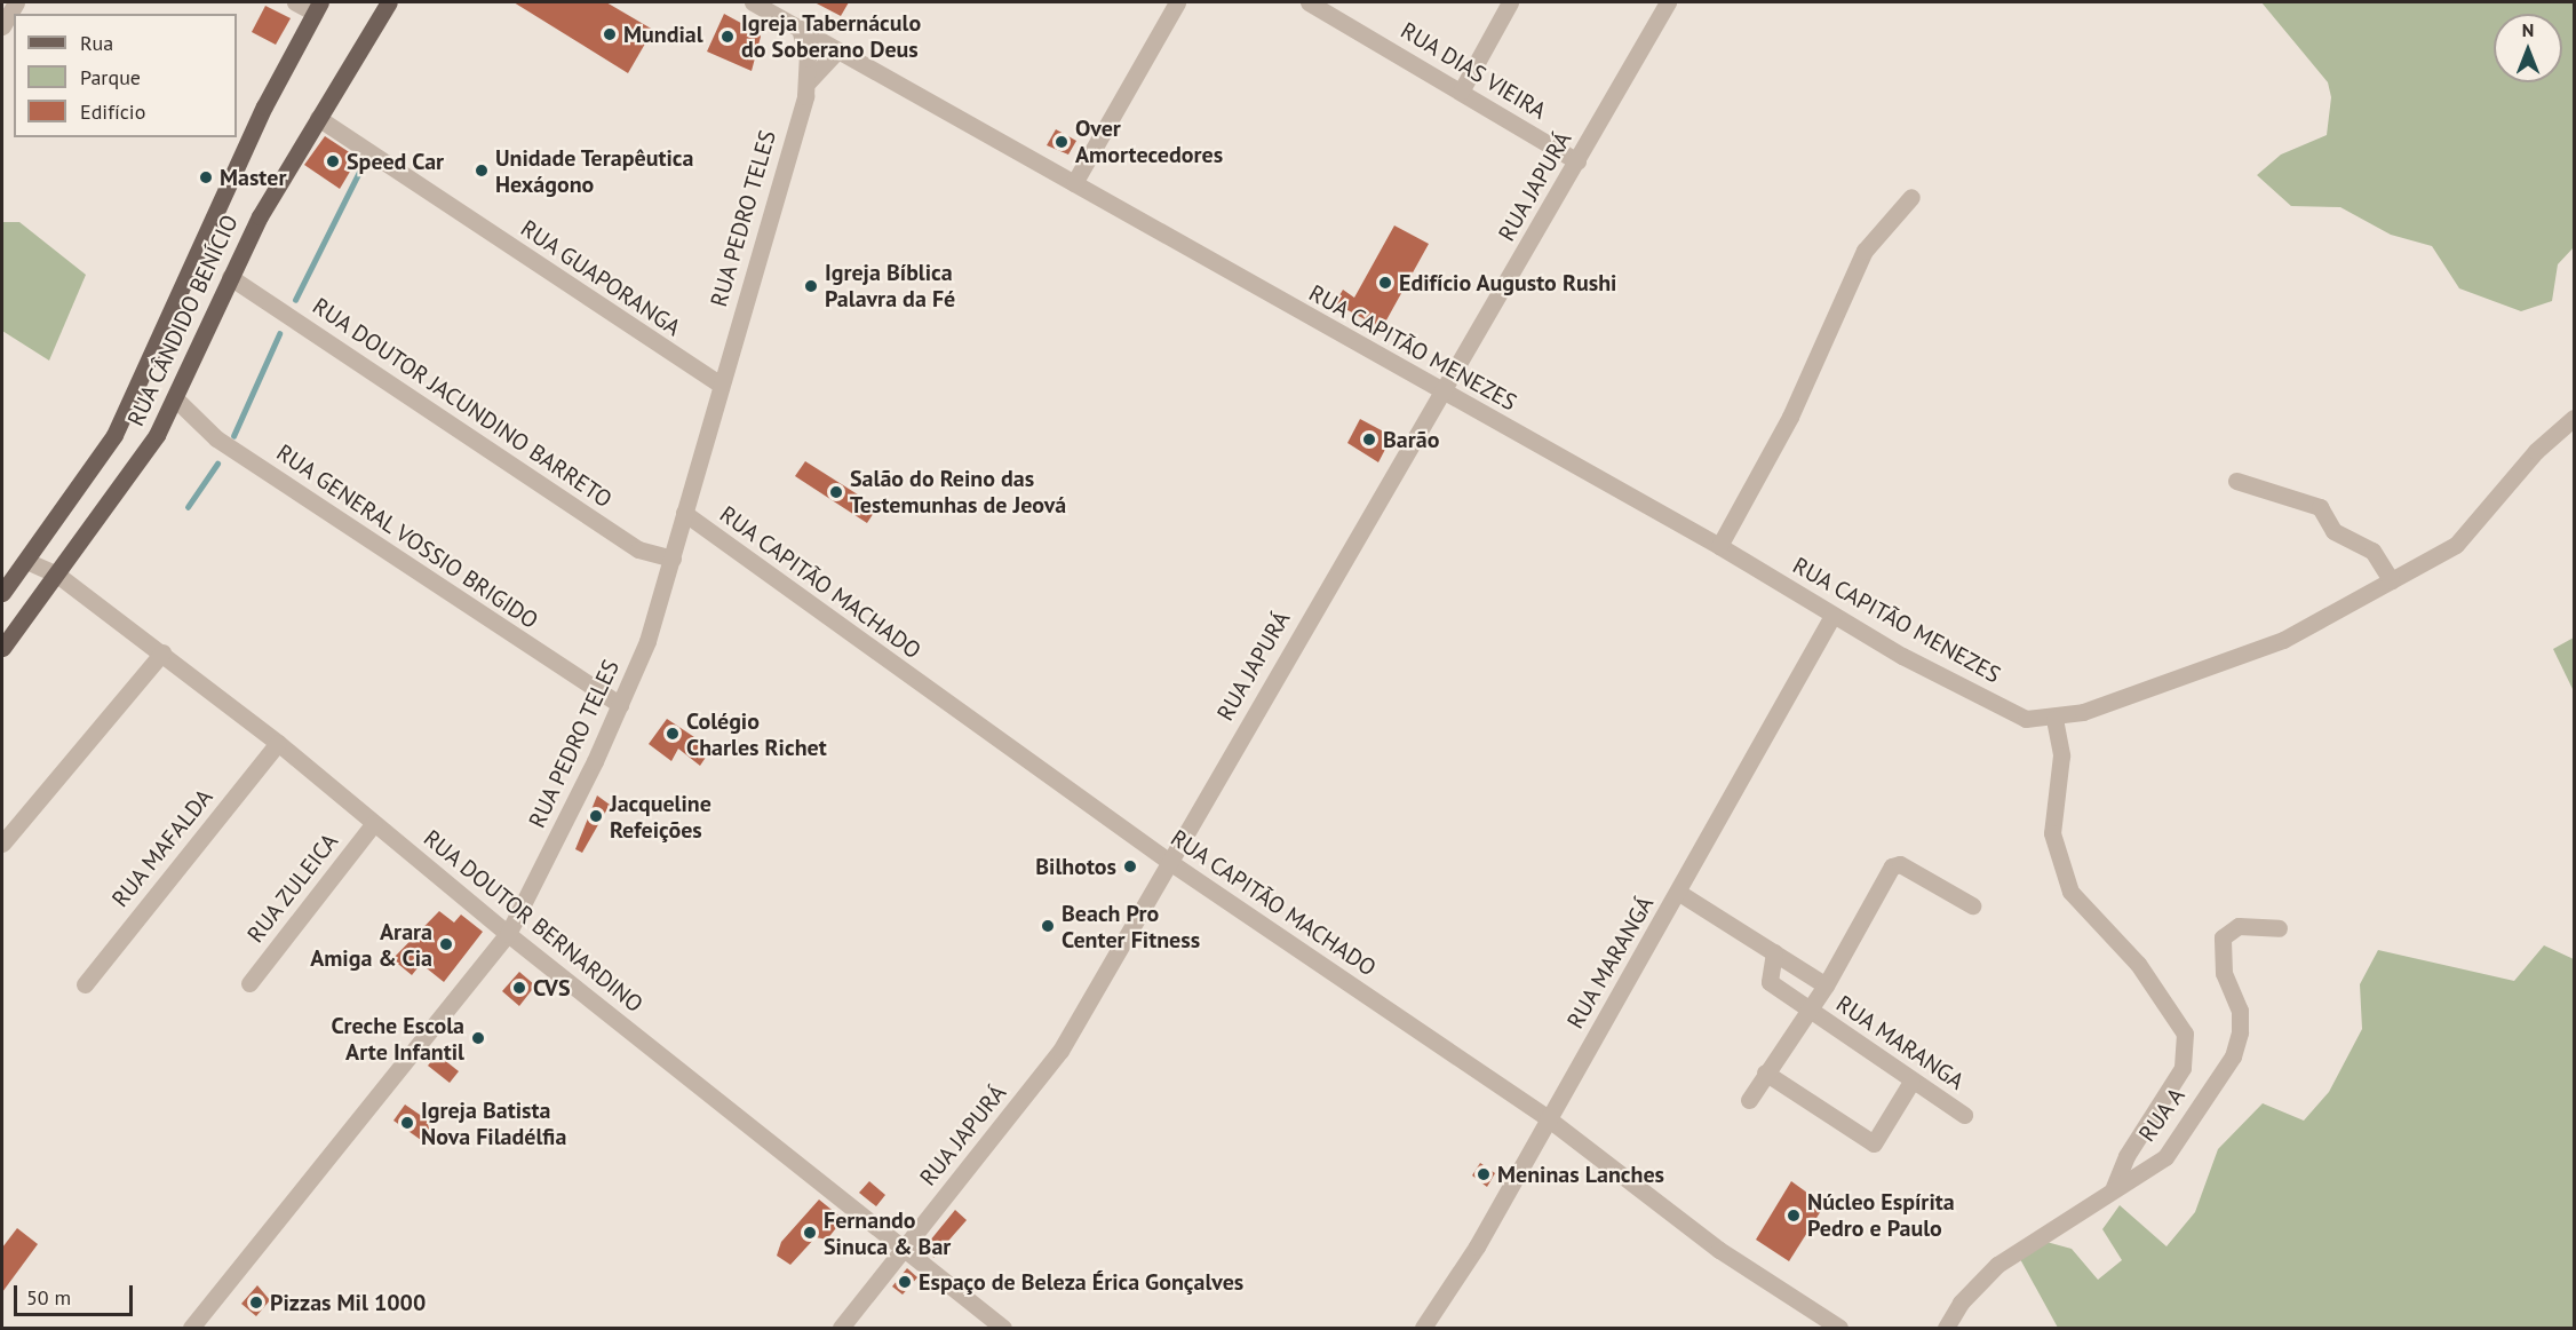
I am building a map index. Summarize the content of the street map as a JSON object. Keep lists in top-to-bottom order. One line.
{"streets":{"main road":["RUA CÂNDIDO BENÍCIO"],"street":["RUA DIAS VIEIRA","RUA JAPURÁ","RUA PEDRO TELES","RUA GUAPORANGA","RUA CAPITÃO MENEZES","RUA DOUTOR JACUNDINO BARRETO","RUA GENERAL VOSSIO BRIGIDO","RUA CAPITÃO MACHADO","RUA MAFALDA","RUA ZULEICA","RUA DOUTOR BERNARDINO","RUA MARANGÁ","RUA MARANGA","RUA A"]},"crossings":[["RUA DIAS VIEIRA","RUA JAPURÁ"],["RUA JAPURÁ","RUA CAPITÃO MENEZES"],["RUA JAPURÁ","RUA CAPITÃO MACHADO"],["RUA JAPURÁ","RUA DOUTOR BERNARDINO"],["RUA PEDRO TELES","RUA GUAPORANGA"],["RUA PEDRO TELES","RUA CAPITÃO MENEZES"],["RUA PEDRO TELES","RUA DOUTOR JACUNDINO BARRETO"],["RUA PEDRO TELES","RUA GENERAL VOSSIO BRIGIDO"],["RUA PEDRO TELES","RUA CAPITÃO MACHADO"],["RUA PEDRO TELES","RUA DOUTOR BERNARDINO"],["RUA GUAPORANGA","RUA CÂNDIDO BENÍCIO"],["RUA CÂNDIDO BENÍCIO","RUA DOUTOR JACUNDINO BARRETO"],["RUA CÂNDIDO BENÍCIO","RUA GENERAL VOSSIO BRIGIDO"],["RUA CÂNDIDO BENÍCIO","RUA DOUTOR BERNARDINO"],["RUA CAPITÃO MENEZES","RUA MARANGÁ"],["RUA CAPITÃO MACHADO","RUA MARANGÁ"],["RUA MAFALDA","RUA DOUTOR BERNARDINO"],["RUA ZULEICA","RUA DOUTOR BERNARDINO"],["RUA MARANGÁ","RUA MARANGA"]],"places":["Mundial","Igreja Tabernáculo do Soberano Deus","Over Amortecedores","Speed Car","Unidade Terapêutica Hexágono","Master","Edifício Augusto Rushi","Igreja Bíblica Palavra da Fé","Barão","Salão do Reino das Testemunhas de Jeová","Colégio Charles Richet","Jacqueline Refeições","Bilhotos","Beach Pro Center Fitness","Arara Amiga & Cia","CVS","Creche Escola Arte Infantil","Igreja Batista Nova Filadélfia","Meninas Lanches","Núcleo Espírita Pedro e Paulo","Fernando Sinuca & Bar","Espaço de Beleza Érica Gonçalves","Pizzas Mil 1000"],"legend":["Rua","Parque","Edifício"],"scale_bar":"50 m","north":"top"}
